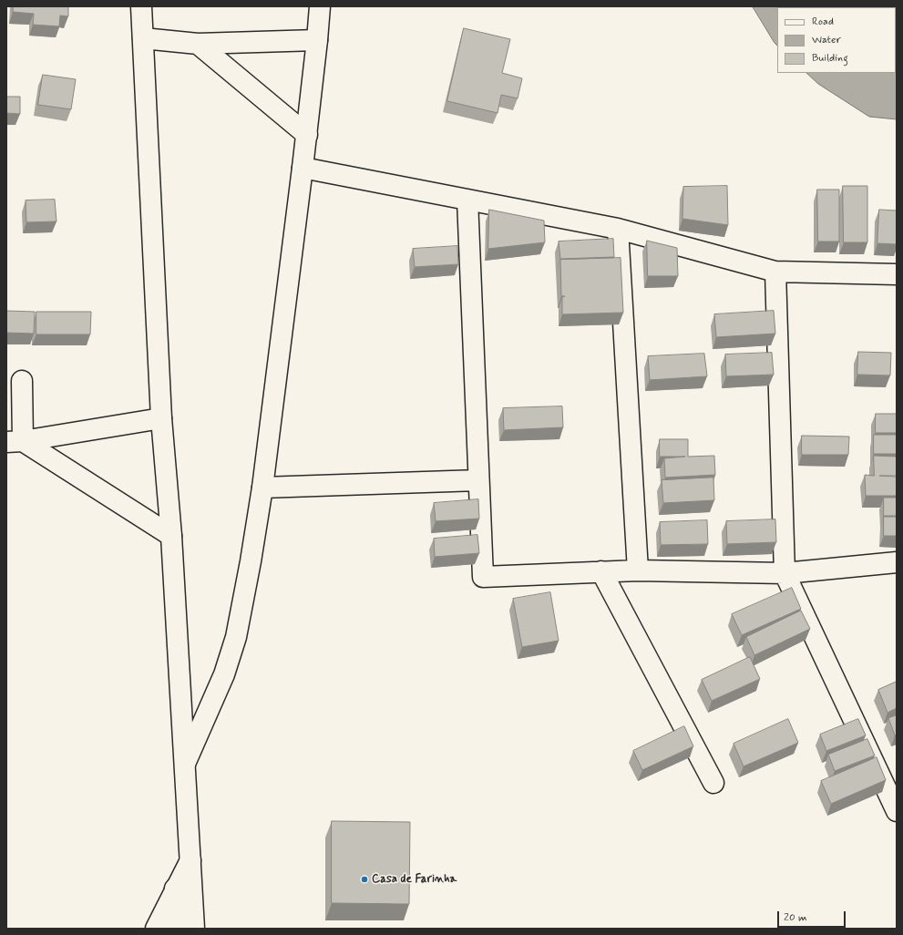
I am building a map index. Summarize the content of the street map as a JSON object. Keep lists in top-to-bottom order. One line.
{"places":["Casa de Farinha"],"legend":["Road","Water","Building"],"scale_bar":"20 m"}
